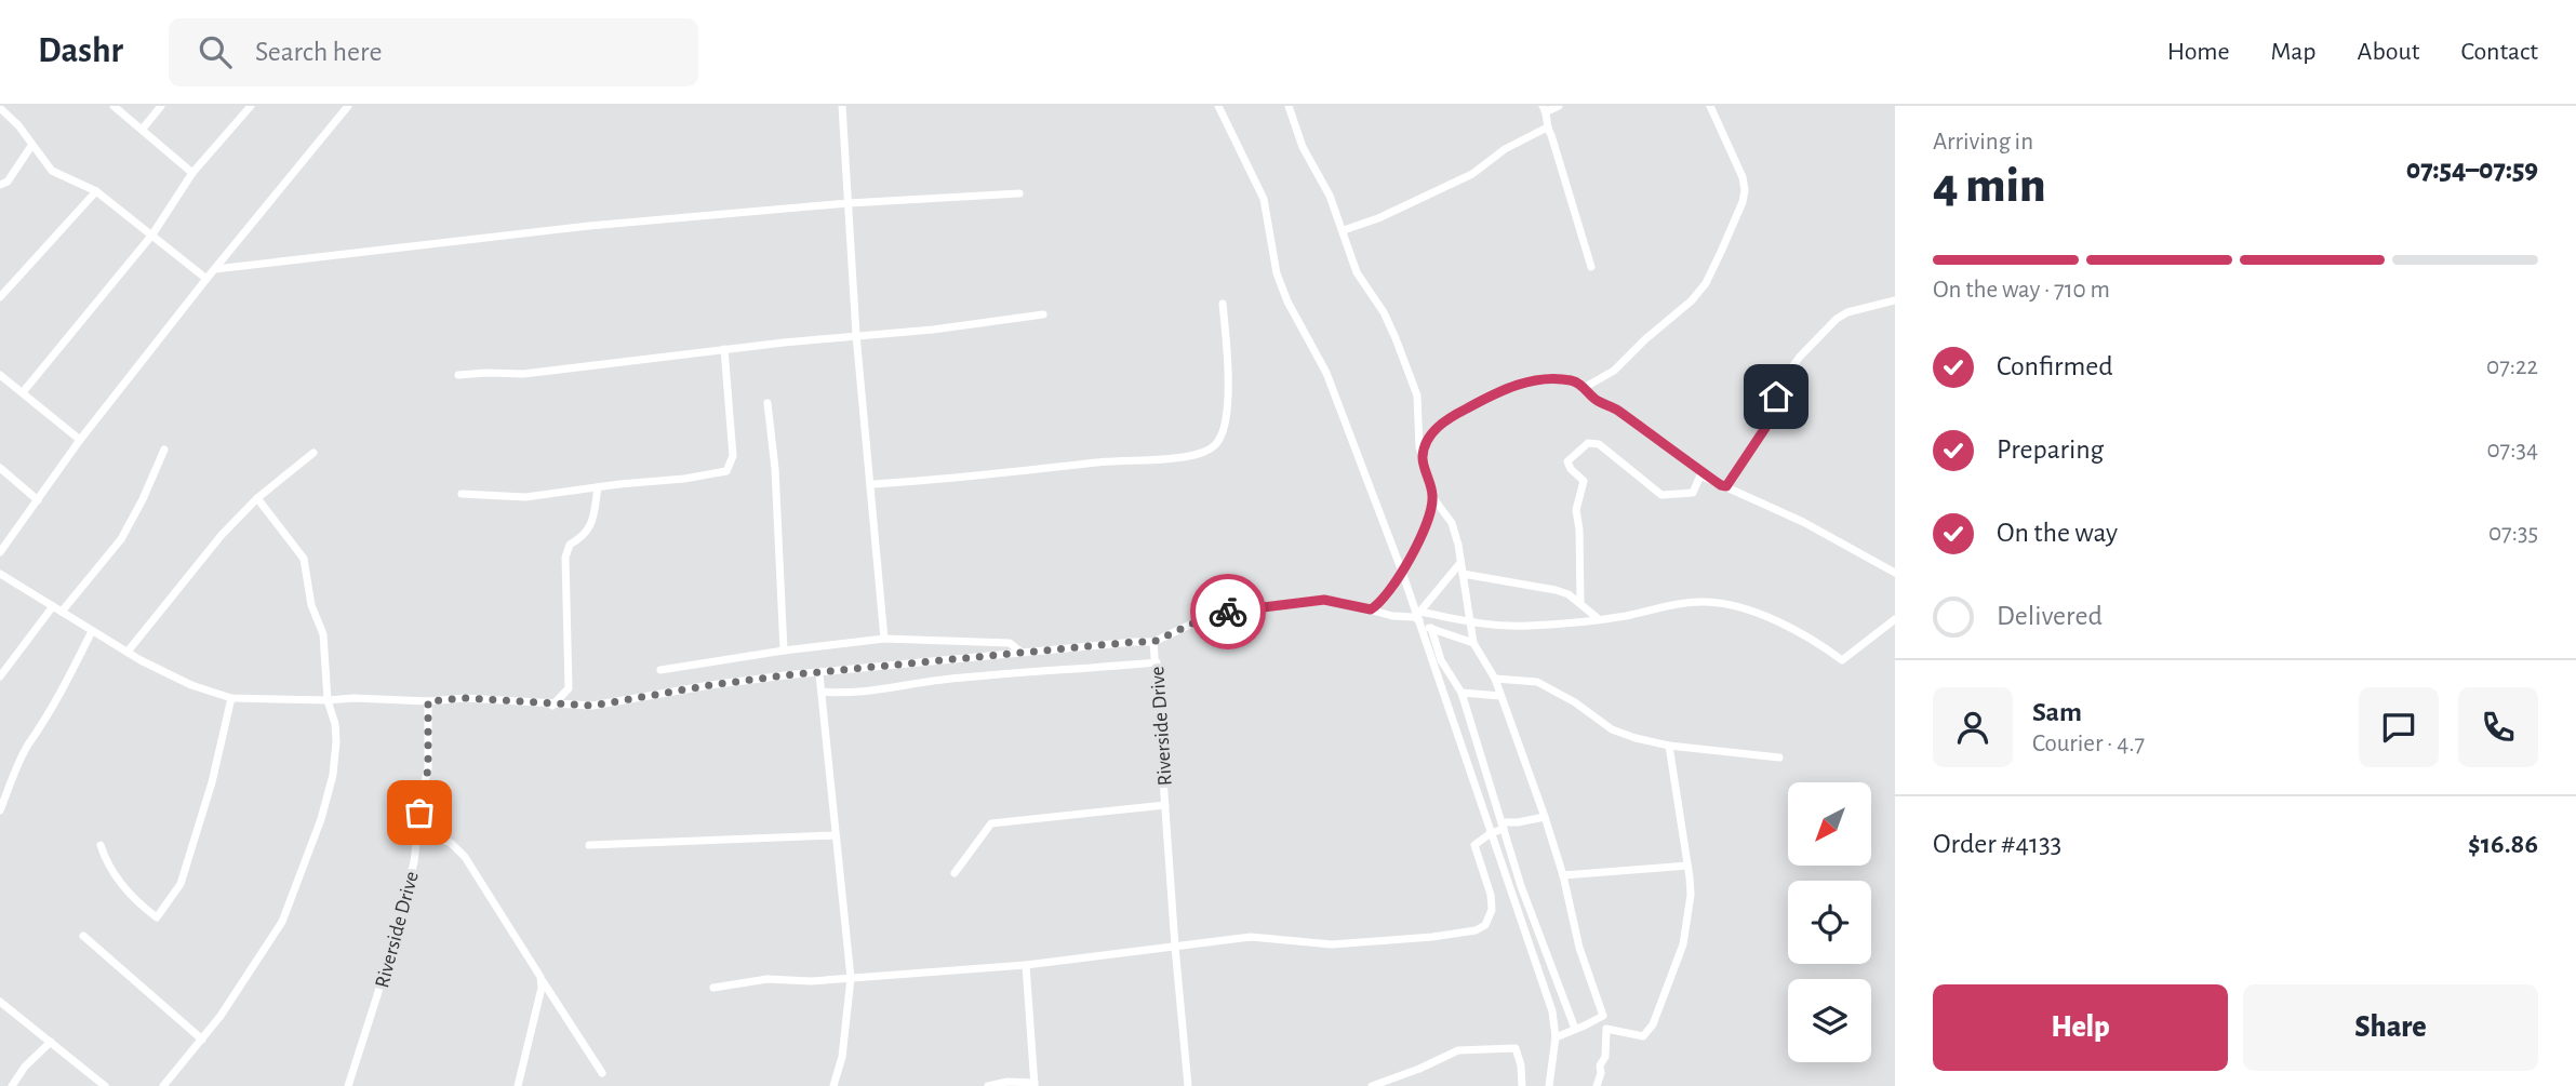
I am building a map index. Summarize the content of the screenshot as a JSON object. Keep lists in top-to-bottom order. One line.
{"streets":{"street":["Riverside Drive"]},"north":"bottom left","page":{"header":"Dashr","search":"Search here","nav":["Home","Map","About","Contact"],"heading":["4 min","Arriving in","07:54–07:59"],"panel":["Sam","Courier · 4.7","Order #4133","$16.86"],"bar":"On the way · 710 m","list":[["Confirmed","07:22"],["Preparing","07:34"],["On the way","07:35"],"Delivered"],"buttons":["Help","Share"]}}
